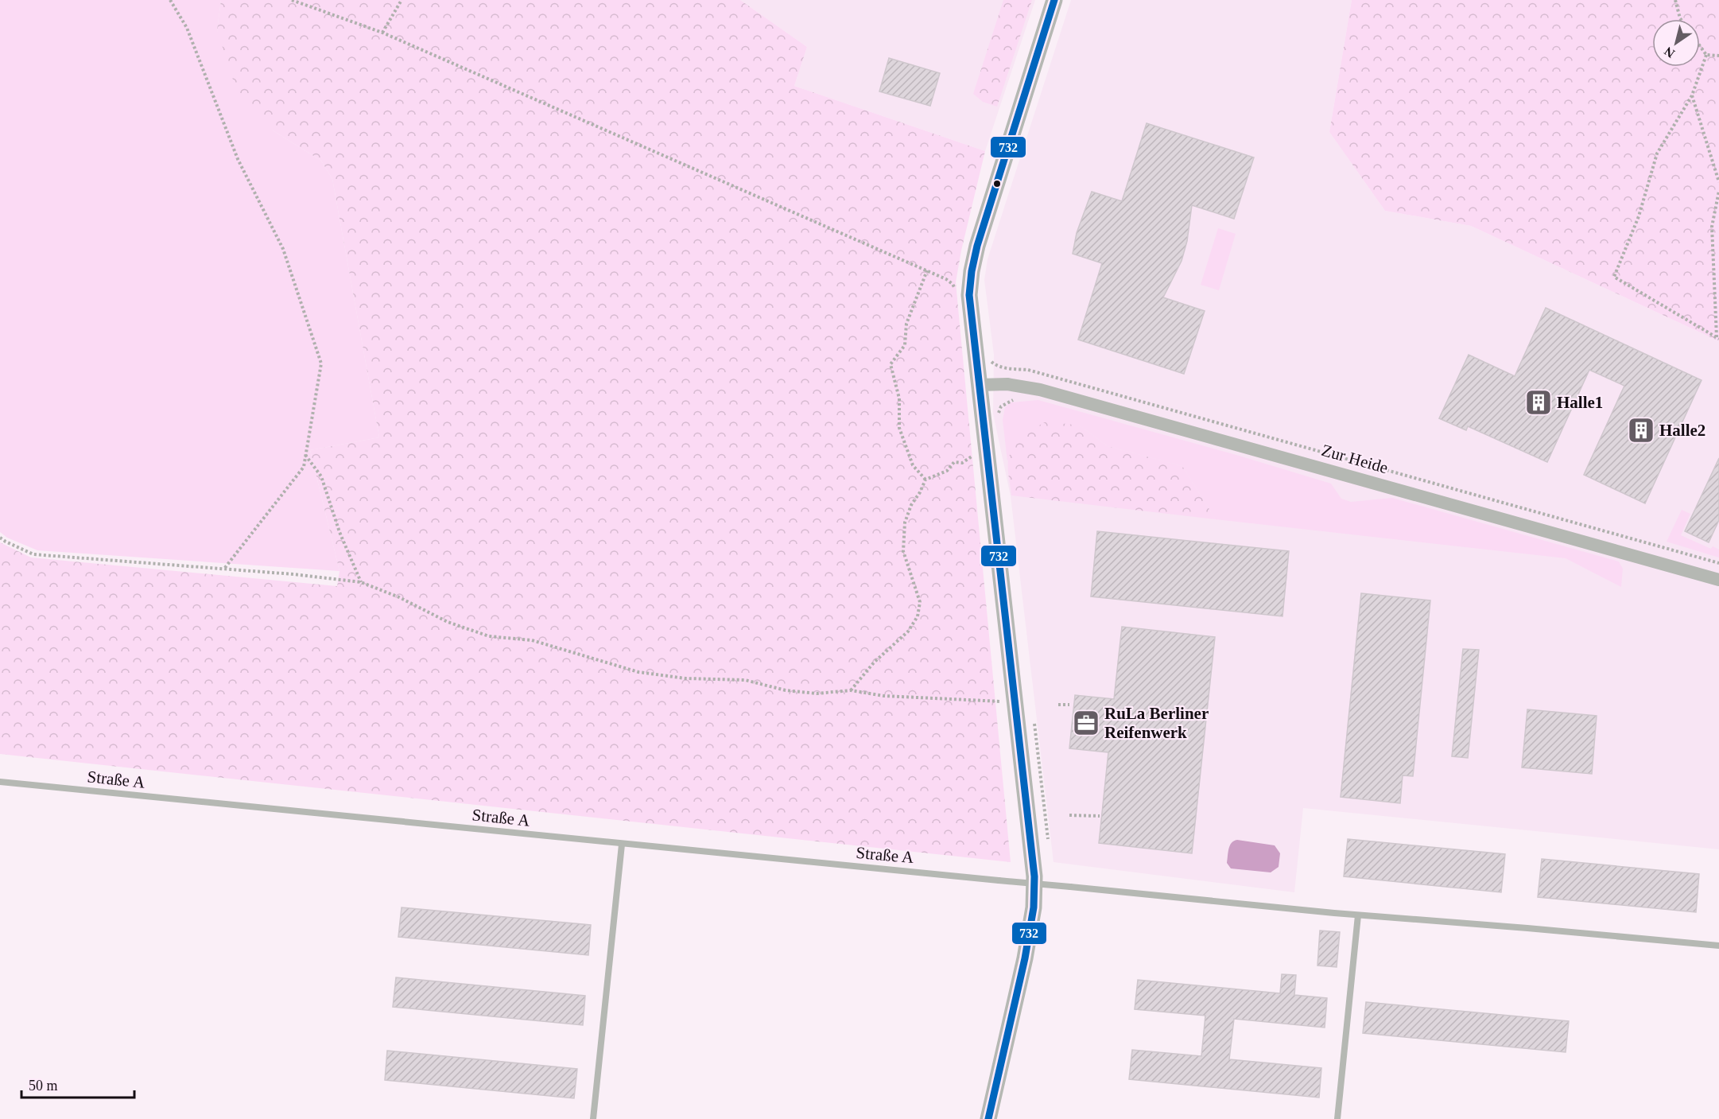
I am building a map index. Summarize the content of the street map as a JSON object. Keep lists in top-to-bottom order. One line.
{"streets":{"street":["Zur Heide"],"lane":["Straße A"]},"places":{"building":["Halle1","Halle2"],"office":["RuLa Berliner Reifenwerk"]},"lines":["transit line 732"],"scale_bar":"50 m","north":"bottom left"}
